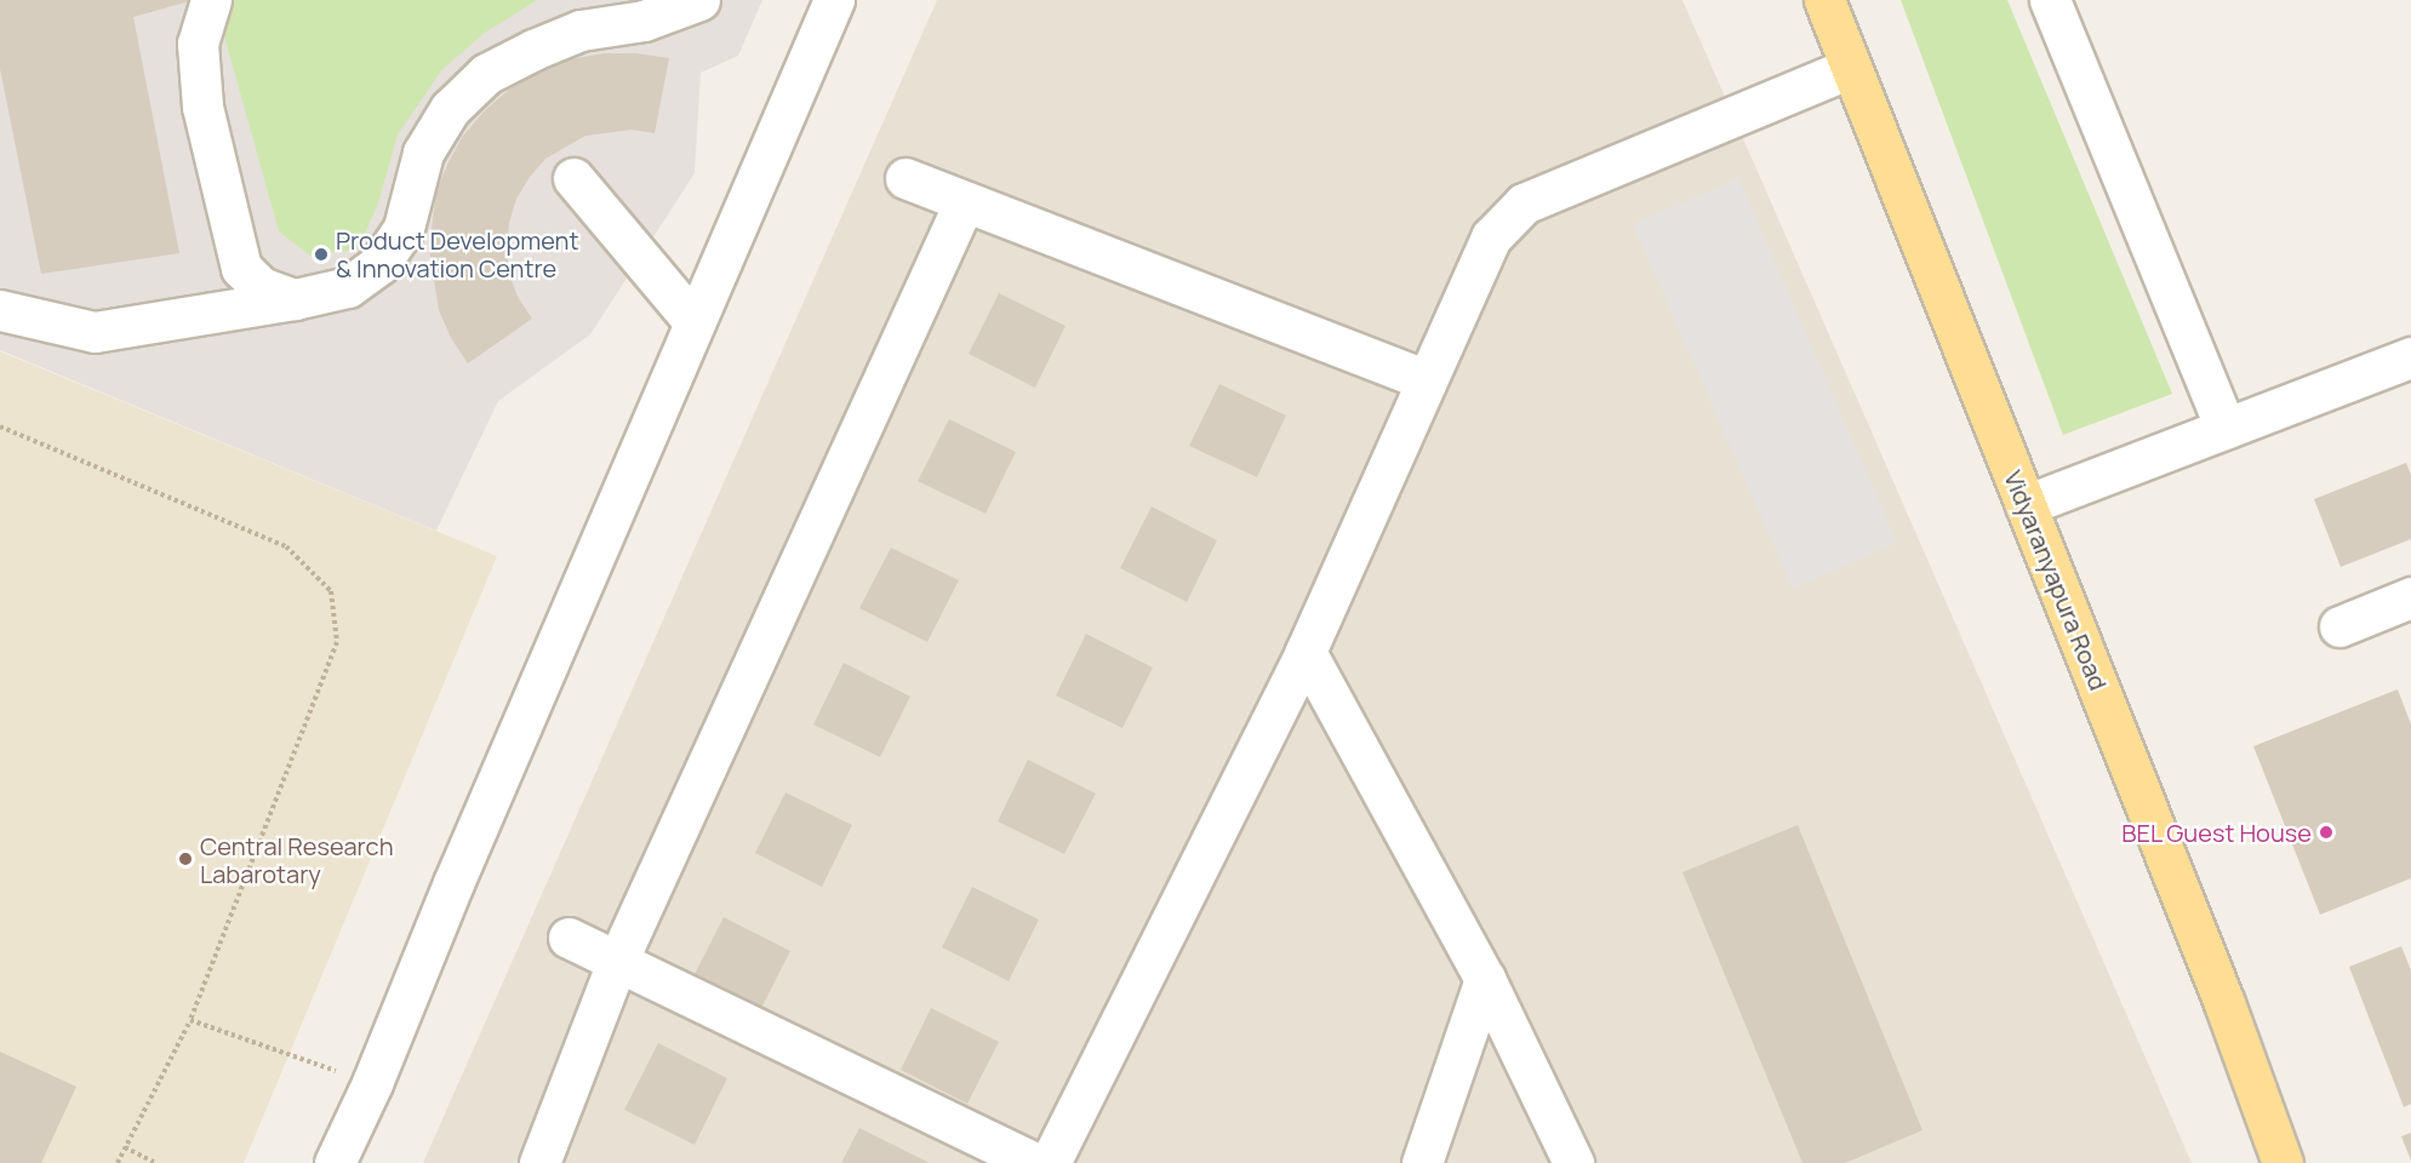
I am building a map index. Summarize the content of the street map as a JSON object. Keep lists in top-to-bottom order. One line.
{"streets":{"main road":["Vidyaranyapura Road"]},"places":["Product Development & Innovation Centre","BEL Guest House","Central Research Labarotary"]}
